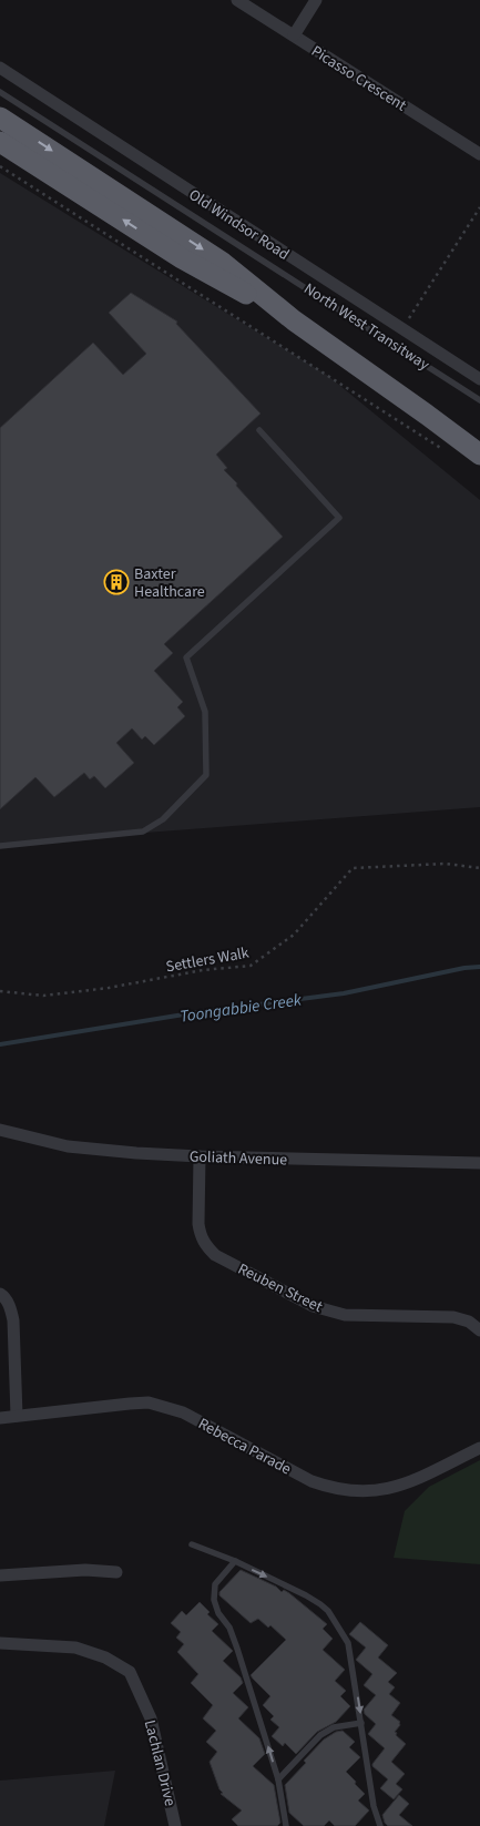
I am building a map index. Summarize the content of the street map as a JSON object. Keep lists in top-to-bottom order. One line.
{"streets":{"street":["Picasso Crescent","Old Windsor Road","Goliath Avenue","Reuben Street","Rebecca Parade","Lachlan Drive"],"lane":["North West Transitway"],"path":["Settlers Walk"]},"crossings":[["Goliath Avenue","Reuben Street"]],"water":["Toongabbie Creek"],"places":{"building":["Baxter Healthcare"]}}
